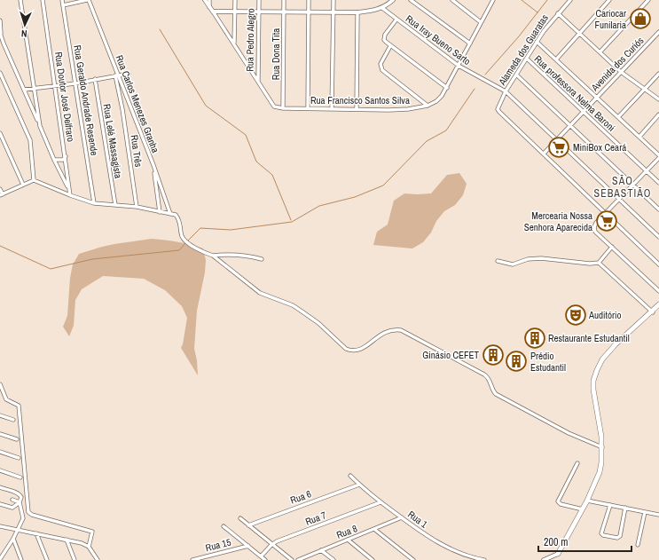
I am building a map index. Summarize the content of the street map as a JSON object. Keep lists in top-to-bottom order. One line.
{"streets":{"street":["Rua Pedro Alegro","Rua Iray Bueno Sarto","Alameda dos Guaratas","Rua Dona Tita","Avenida dos Curiós","Rua professora Nelma Baroni","Rua Doutor José Delfraro","Rua Geraldo Andrade Resende","Rua Francisco Santos Silva","Rua Carlos Menezes Granha","Rua Lelé Massagista","Rua Três","Rua 6","Rua 7","Rua 1","Rua 8","Rua 15"]},"crossings":[["Rua Pedro Alegro","Rua Francisco Santos Silva"],["Rua Iray Bueno Sarto","Alameda dos Guaratas"],["Rua Iray Bueno Sarto","Avenida dos Curiós"],["Rua Iray Bueno Sarto","Rua Francisco Santos Silva"],["Alameda dos Guaratas","Avenida dos Curiós"],["Alameda dos Guaratas","Rua professora Nelma Baroni"],["Rua Dona Tita","Rua Francisco Santos Silva"],["Avenida dos Curiós","Rua professora Nelma Baroni"],["Rua Carlos Menezes Granha","Rua Três"],["Rua 6","Rua 1"],["Rua 7","Rua 1"],["Rua 1","Rua 8"]],"districts":["SÃO SEBASTIÃO"],"places":{"shop":["Cariocar Funilaria"],"supermarket":["MiniBox Ceará","Mercearia Nossa Senhora Aparecida"],"theatre":["Auditório"],"building":["Restaurante Estudantil","Ginásio CEFET","Prédio Estudantil"]},"scale_bar":"200 m","north":"bottom"}
